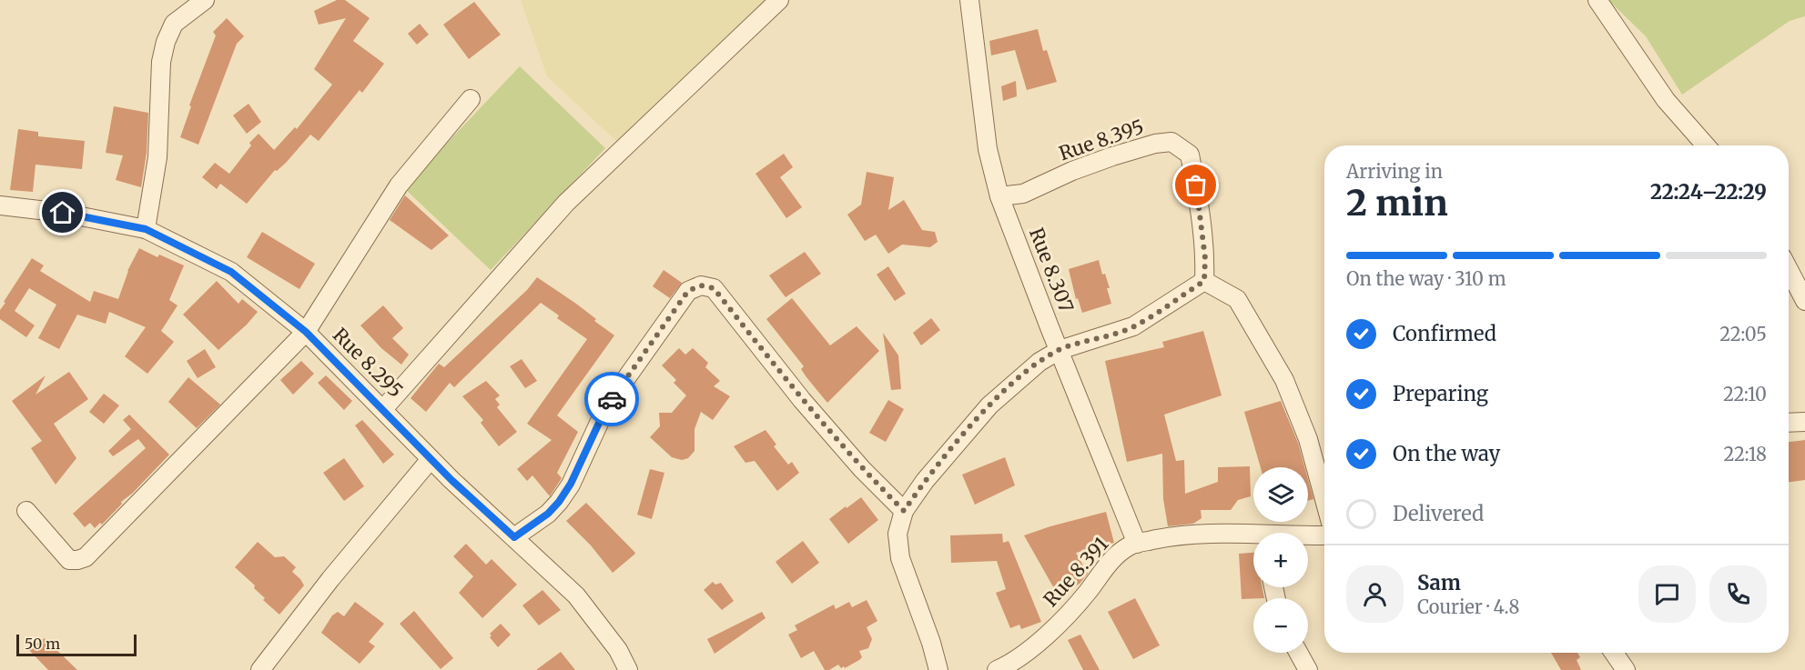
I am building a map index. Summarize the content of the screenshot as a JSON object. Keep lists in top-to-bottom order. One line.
{"streets":{"street":["Rue 8.395","Rue 8.307","Rue 8.295","Rue 8.391"]},"crossings":[["Rue 8.395","Rue 8.307"],["Rue 8.307","Rue 8.391"]],"scale_bar":"50 m","page":{"heading":["2 min","Arriving in","22:24–22:29"],"panel":["Sam","Courier · 4.8"],"bar":"On the way · 310 m","list":[["Confirmed","22:05"],["Preparing","22:10"],["On the way","22:18"],"Delivered"],"map_buttons":["+","−"],"scale":"50 m"}}
